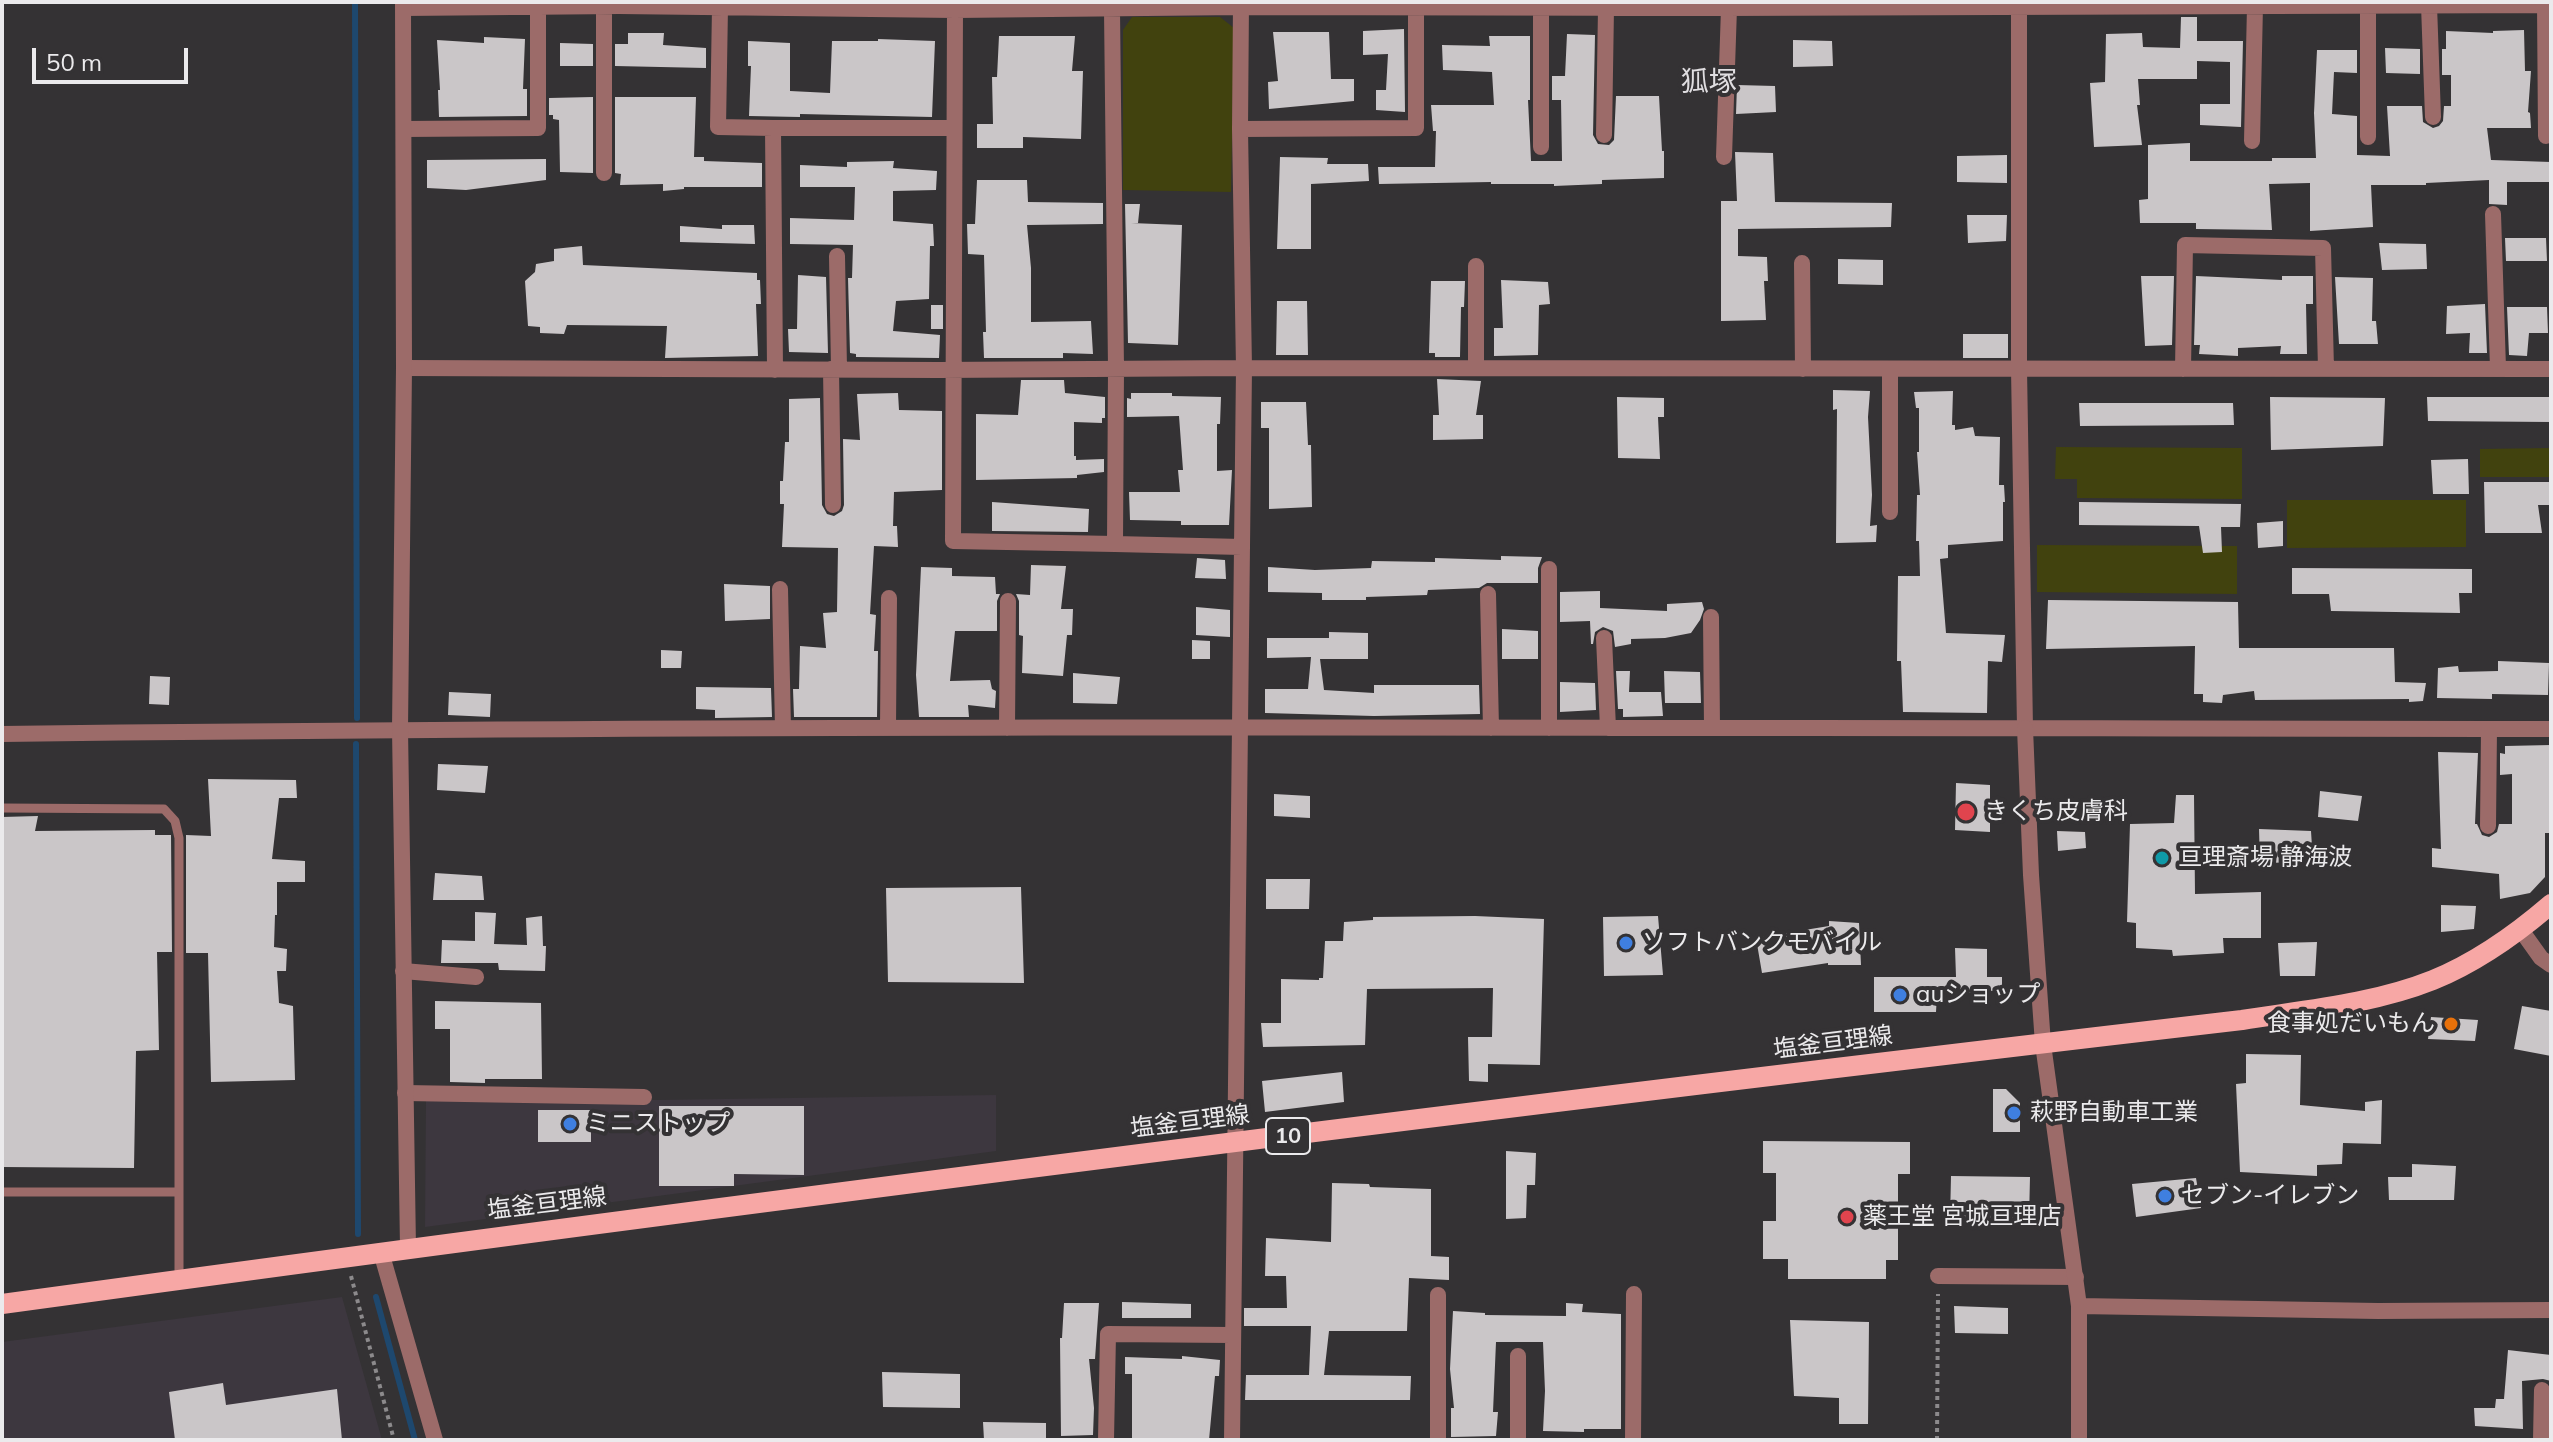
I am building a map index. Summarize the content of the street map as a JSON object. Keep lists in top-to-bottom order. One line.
{"streets":{"main road":["塩釜亘理線","10"]},"districts":["狐塚"],"places":["きくち皮膚科","亘理斎場 静海波","ソフトバンクモバイル","auショップ","食事処だいもん","萩野自動車工業","ミニストップ","セブン-イレブン","薬王堂 宮城亘理店"],"scale_bar":"50 m"}
